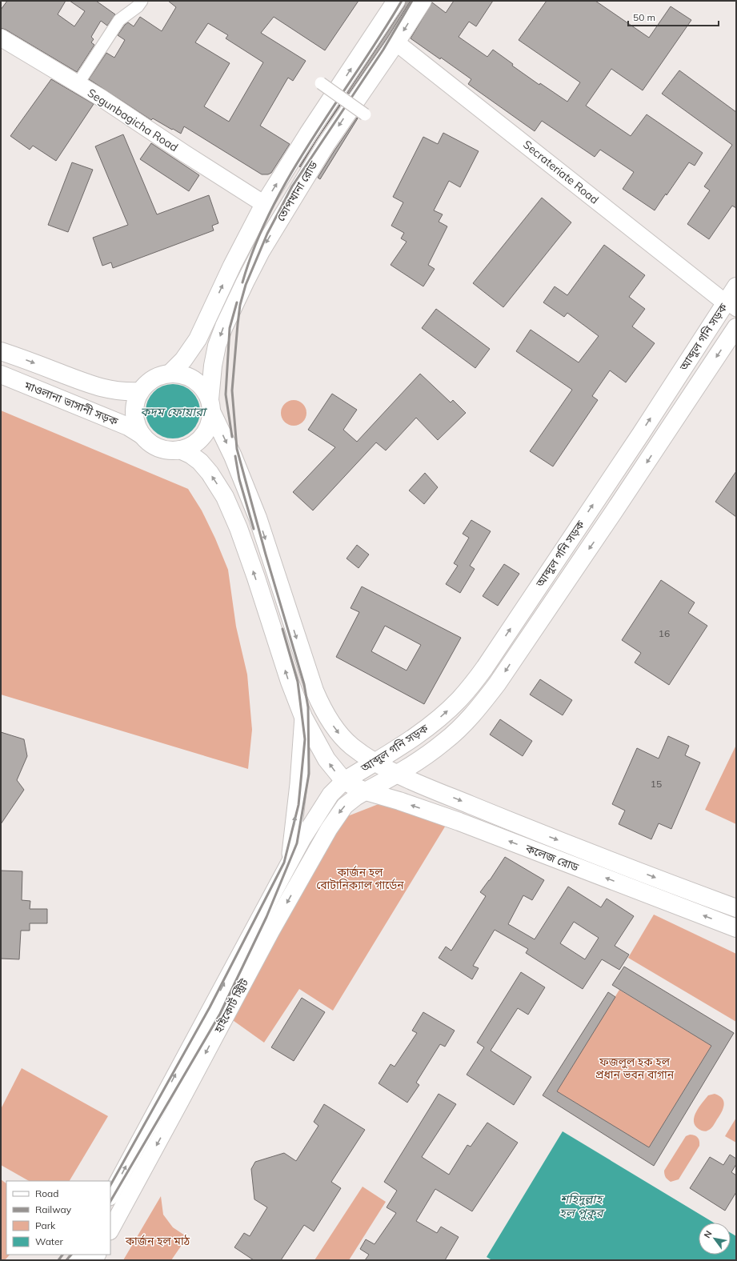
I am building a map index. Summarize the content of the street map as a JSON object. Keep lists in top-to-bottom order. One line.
{"streets":{"main road":["Segunbagicha Road","Secrateriate Road","তোপখানা রোড","আব্দুল গনি সড়ক","মাওলানা ভাসানী সড়ক","কলেজ রোড","হাইকোর্ট স্ট্রিট"]},"crossings":[["Segunbagicha Road","তোপখানা রোড"],["Secrateriate Road","তোপখানা রোড"],["Secrateriate Road","আব্দুল গনি সড়ক"],["তোপখানা রোড","মাওলানা ভাসানী সড়ক"],["তোপখানা রোড","কলেজ রোড"],["আব্দুল গনি সড়ক","কলেজ রোড"],["আব্দুল গনি সড়ক","হাইকোর্ট স্ট্রিট"],["মাওলানা ভাসানী সড়ক","কলেজ রোড"],["কলেজ রোড","হাইকোর্ট স্ট্রিট"]],"water":["কদম ফোয়ারা","শহিদুল্লাহ হল পুকুর"],"parks":["কার্জন হল বোটানিক্যাল গার্ডেন","ফজলুল হক হল প্রধান ভবন বাগান","কার্জন হল মাঠ"],"house_numbers":["16","15"],"legend":["Road","Railway","Park","Water"],"scale_bar":"50 m","north":"top left"}
